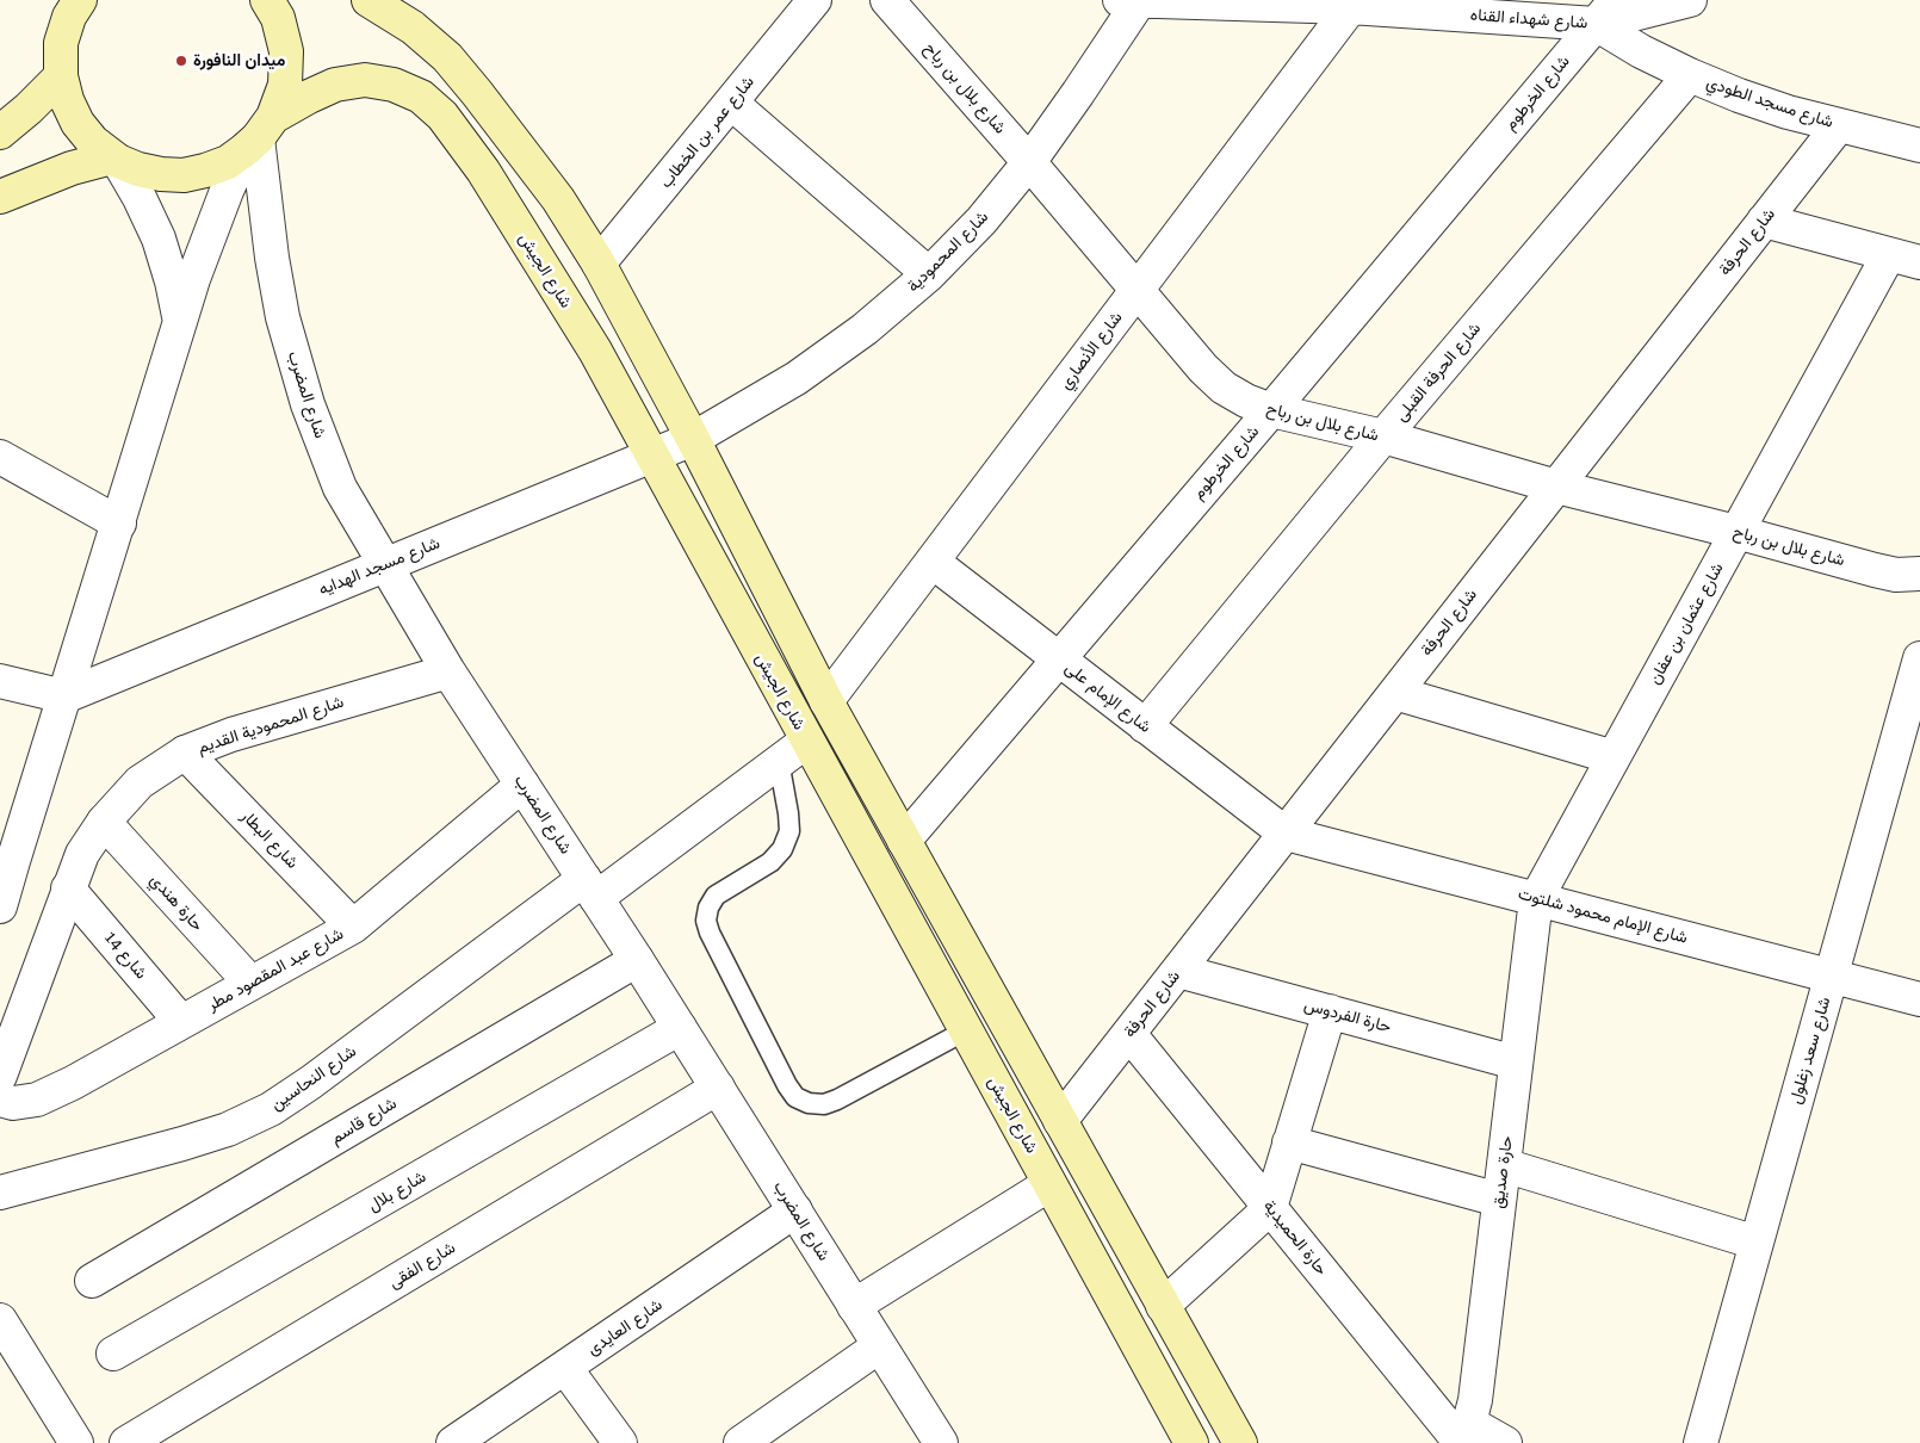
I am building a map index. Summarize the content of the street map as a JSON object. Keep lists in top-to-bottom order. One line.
{"streets":{"main road":["شارع الجيش"],"street":["شارع شهداء القناه","شارع بلال بن رباح","شارع الخرطوم","شارع مسجد الطودي","شارع عمر بن الخطاب","شارع الحرفة","شارع المحمودية","شارع الأنصاري","شارع الحرفة القبلى","شارع المضرب","شارع مسجد الهدايه","شارع عثمان بن عفان","شارع الإمام على","شارع المحمودية القديم","شارع البطار","حارة هندي","شارع الإمام محمود شلتوت","شارع 14","شارع عبد المقصود مطر","حارة الفردوس","شارع سعد زغلول","شارع النحاسين","شارع قاسم","حارة صديق","شارع بلال","حارة الحميدية","شارع الفقى","شارع العايدى"]},"crossings":[["شارع شهداء القناه","شارع الخرطوم"],["شارع شهداء القناه","شارع مسجد الطودي"],["شارع شهداء القناه","شارع المحمودية"],["شارع شهداء القناه","شارع الأنصاري"],["شارع بلال بن رباح","شارع الخرطوم"],["شارع بلال بن رباح","شارع الحرفة"],["شارع بلال بن رباح","شارع المحمودية"],["شارع بلال بن رباح","شارع الأنصاري"],["شارع بلال بن رباح","شارع الحرفة القبلى"],["شارع بلال بن رباح","شارع عثمان بن عفان"],["شارع الخرطوم","شارع مسجد الطودي"],["شارع الخرطوم","شارع الإمام على"],["شارع مسجد الطودي","شارع الحرفة"],["شارع مسجد الطودي","شارع الحرفة القبلى"],["شارع الحرفة","شارع الإمام على"],["شارع الحرفة","شارع الإمام محمود شلتوت"],["شارع الحرفة","حارة الفردوس"],["شارع الحرفة","حارة الحميدية"],["شارع المحمودية","شارع مسجد الهدايه"],["شارع الجيش","شارع المضرب"],["شارع الجيش","شارع مسجد الهدايه"],["شارع الجيش","شارع النحاسين"],["شارع الأنصاري","شارع الإمام على"],["شارع الحرفة القبلى","شارع الإمام على"],["شارع المضرب","شارع مسجد الهدايه"],["شارع المضرب","شارع المحمودية القديم"],["شارع المضرب","شارع عبد المقصود مطر"],["شارع المضرب","شارع النحاسين"],["شارع المضرب","شارع قاسم"],["شارع المضرب","شارع بلال"],["شارع المضرب","شارع الفقى"],["شارع المضرب","شارع العايدى"],["شارع عثمان بن عفان","شارع الإمام محمود شلتوت"],["شارع عثمان بن عفان","حارة صديق"],["شارع الإمام على","شارع الإمام محمود شلتوت"],["شارع المحمودية القديم","شارع البطار"],["شارع المحمودية القديم","حارة هندي"],["شارع المحمودية القديم","شارع 14"],["شارع البطار","شارع عبد المقصود مطر"],["حارة هندي","شارع عبد المقصود مطر"],["شارع الإمام محمود شلتوت","شارع سعد زغلول"],["شارع الإمام محمود شلتوت","حارة صديق"],["شارع 14","شارع عبد المقصود مطر"],["حارة الفردوس","حارة صديق"],["حارة صديق","حارة الحميدية"]],"places":["ميدان النافورة"]}
